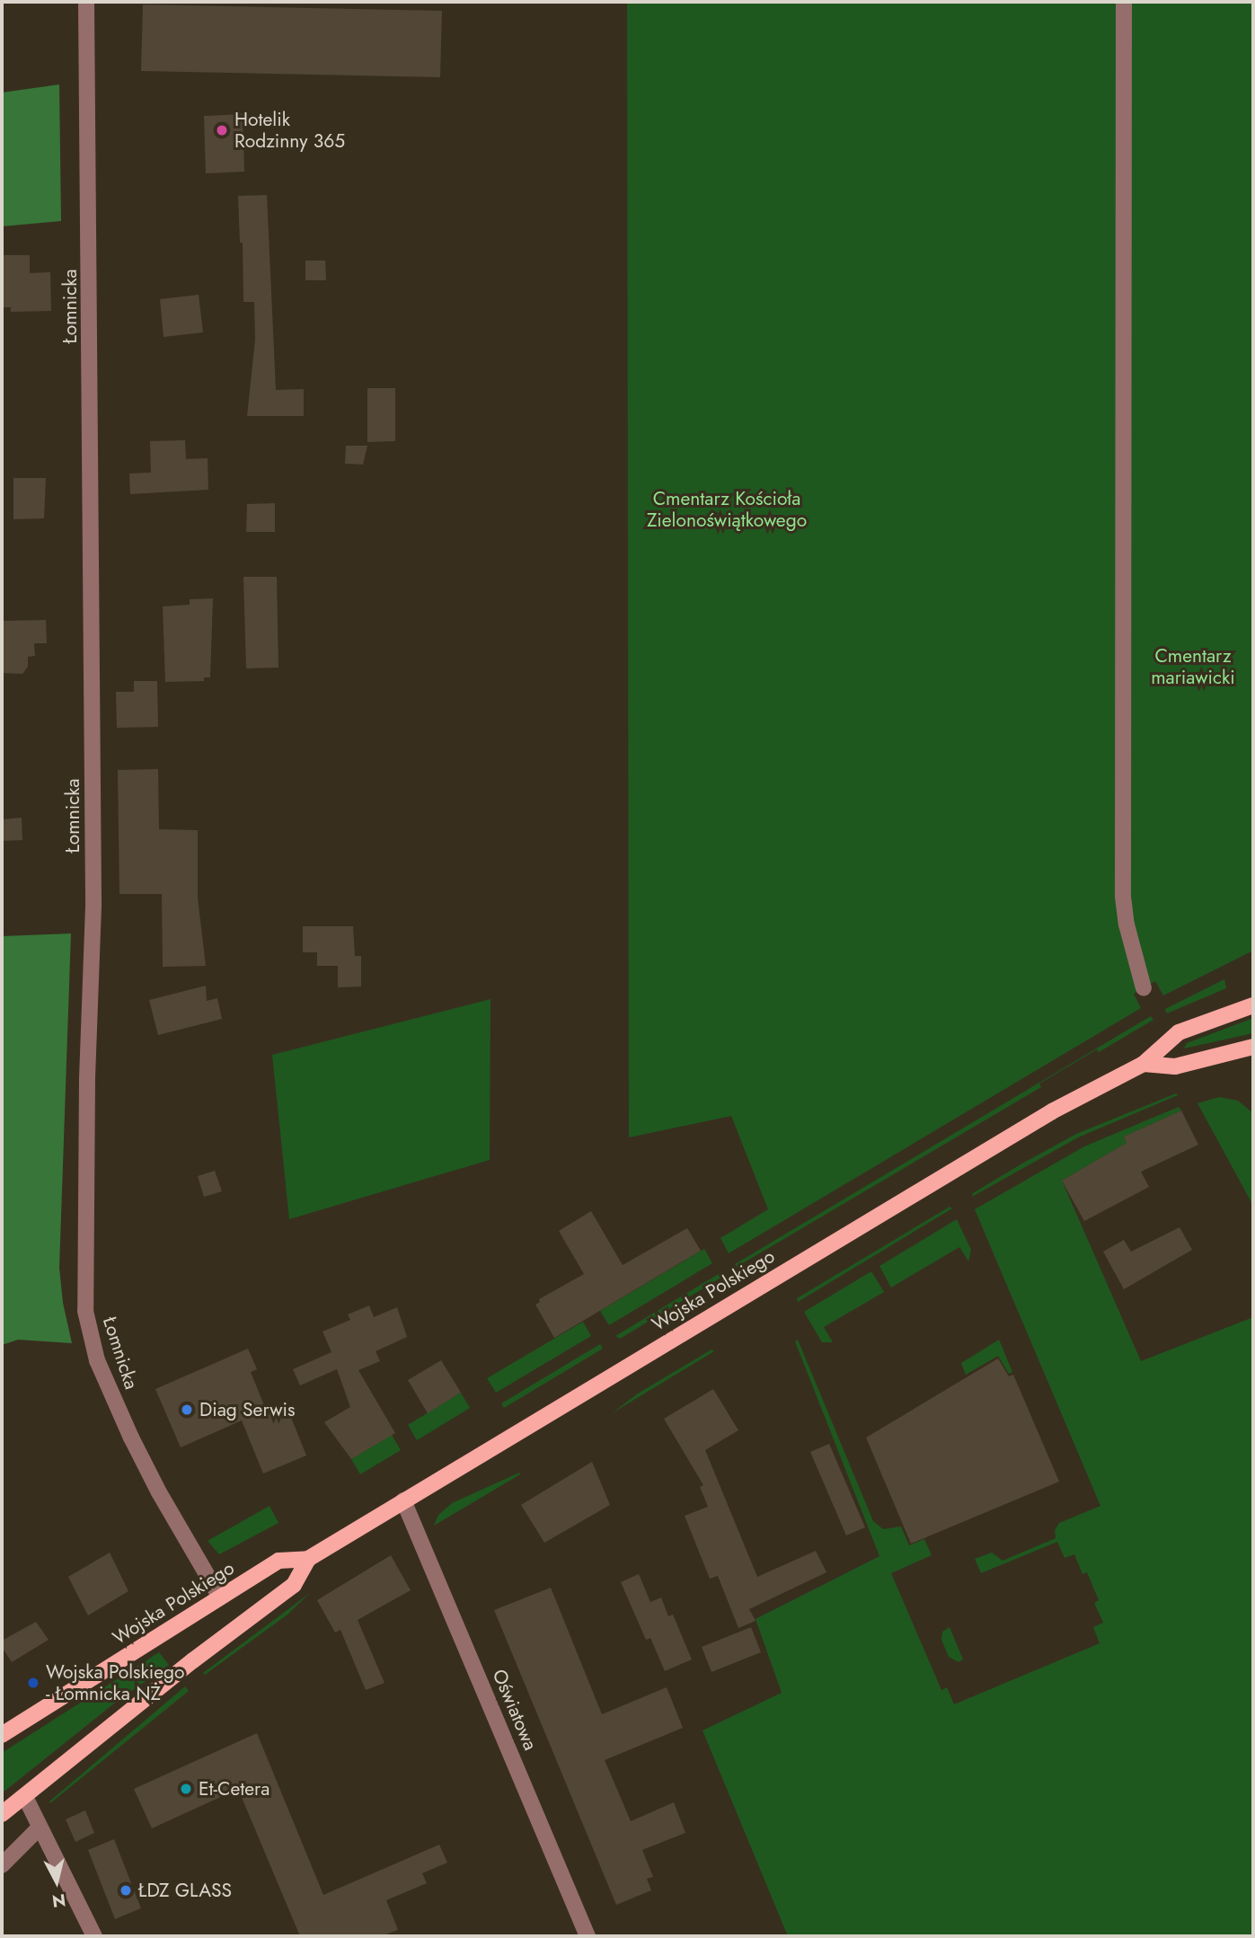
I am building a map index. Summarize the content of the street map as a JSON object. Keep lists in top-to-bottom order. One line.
{"streets":{"main road":["Wojska Polskiego"],"street":["Łomnicka","Oświatowa"]},"crossings":[["Łomnicka","Wojska Polskiego"],["Wojska Polskiego","Oświatowa"]],"parks":["Cmentarz Kościoła Zielonoświątkowego","Cmentarz mariawicki"],"places":["Hotelik Rodzinny 365","Diag Serwis","Wojska Polskiego - Łomnicka NŻ","Et-Cetera","ŁDZ GLASS"],"north":"bottom"}
